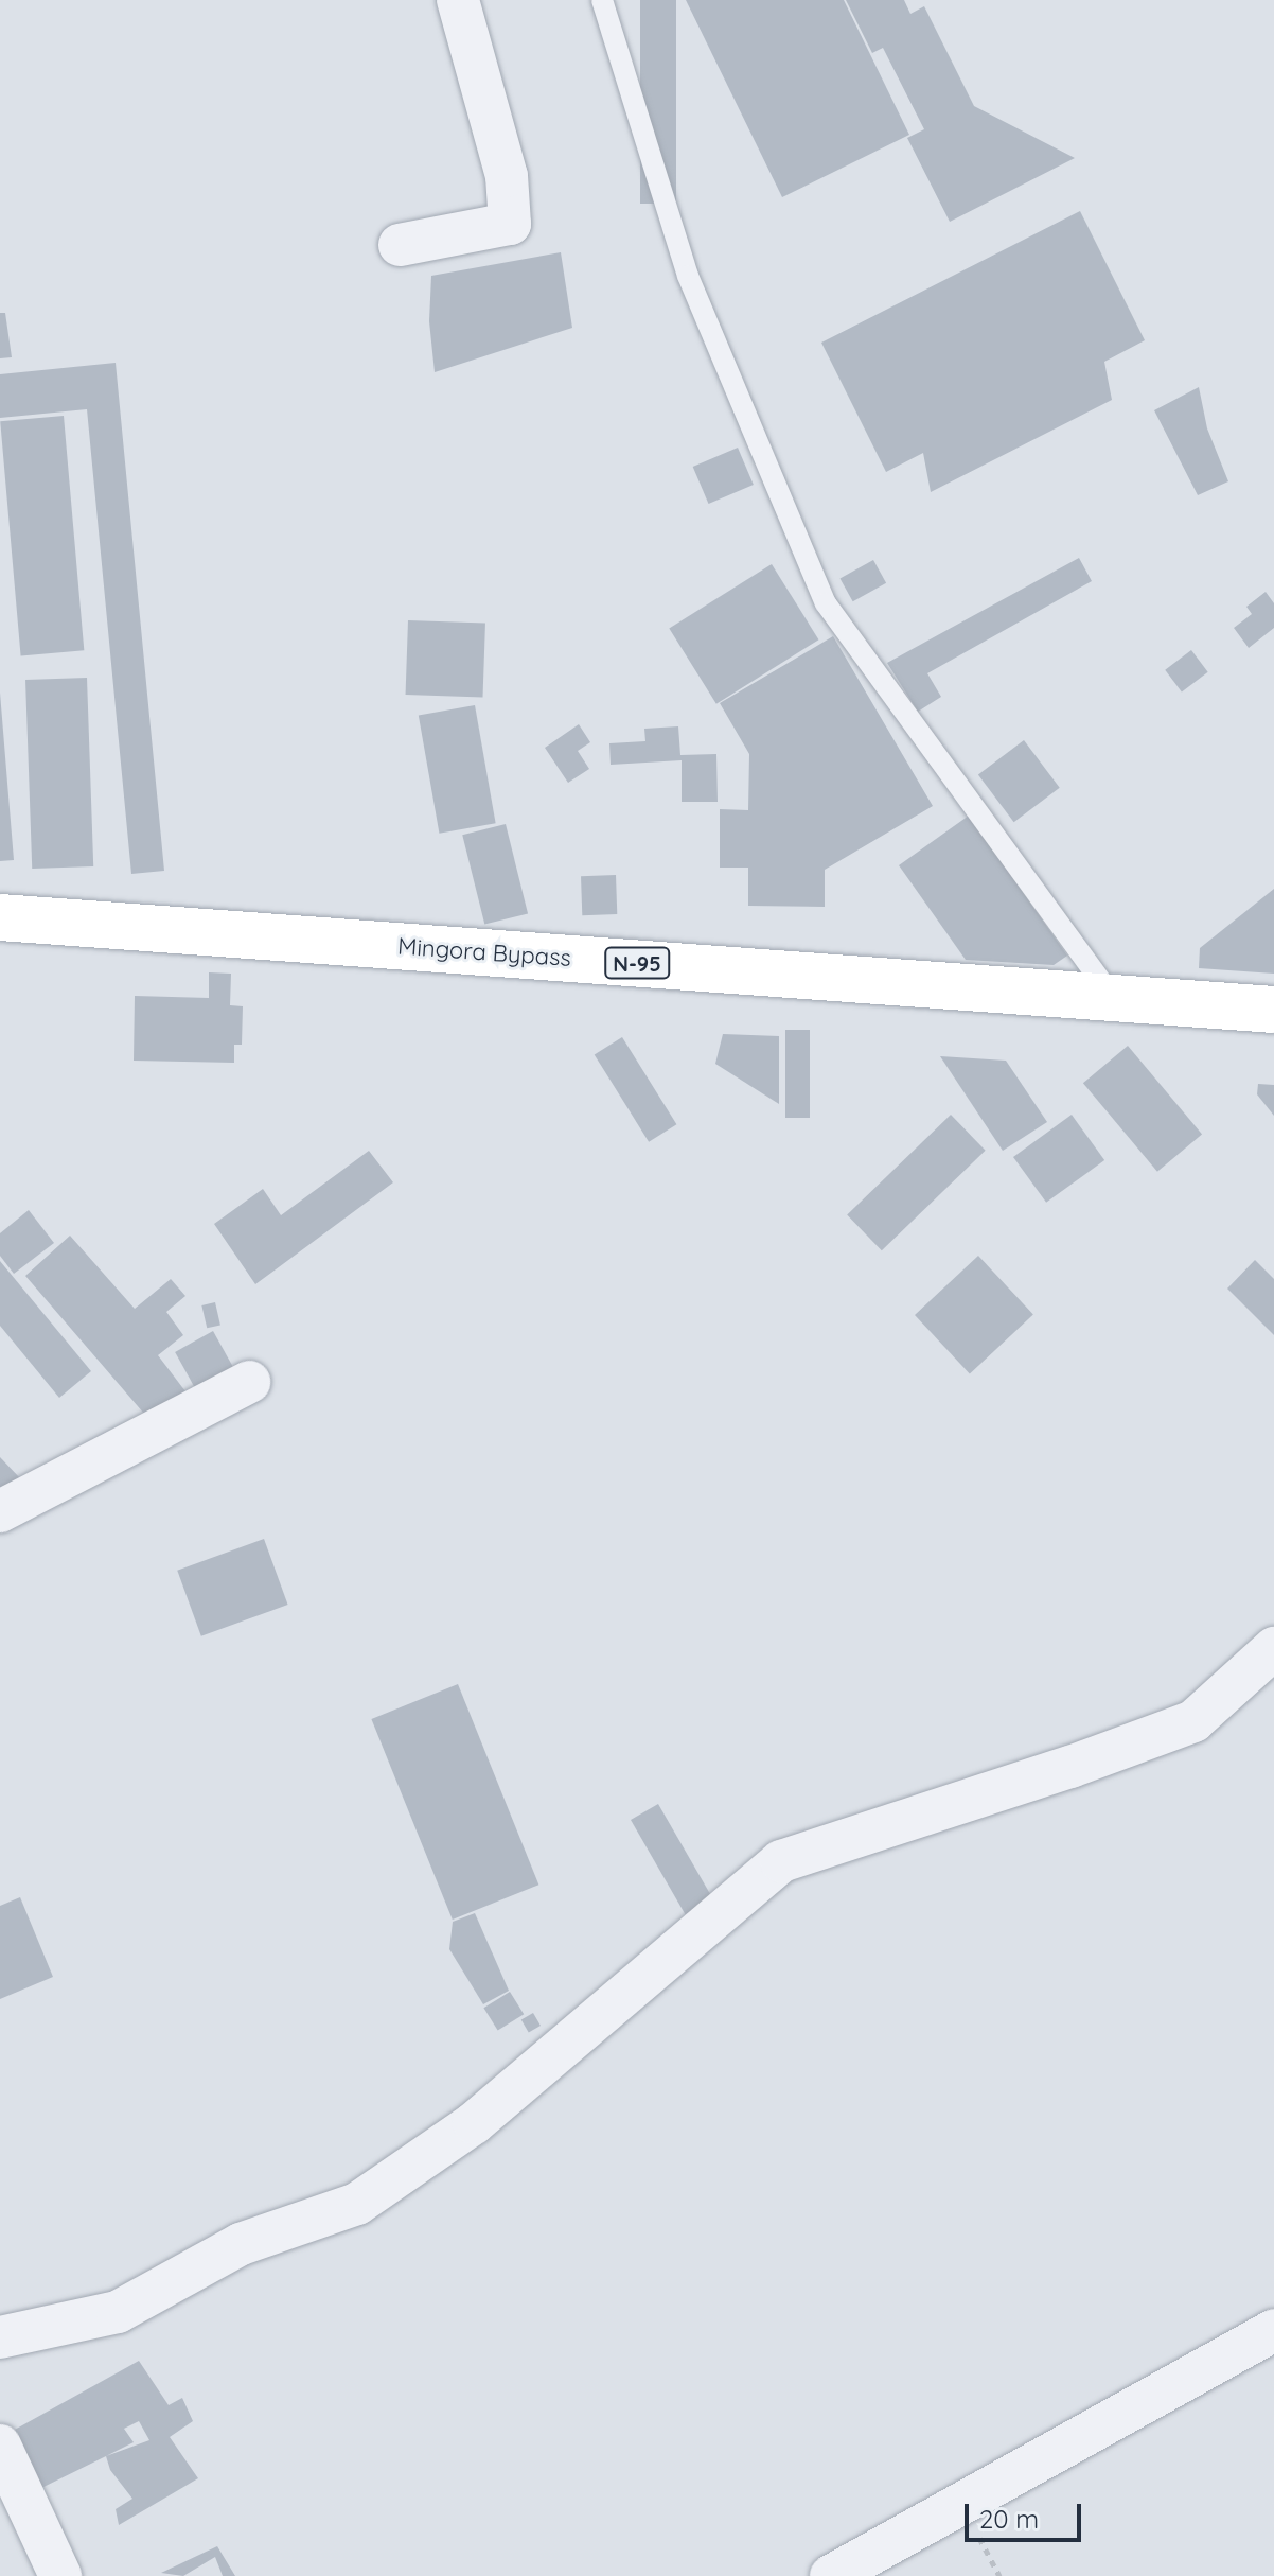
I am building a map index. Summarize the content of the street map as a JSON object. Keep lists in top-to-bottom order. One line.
{"streets":{"highway":["Mingora Bypass","N-95"]},"scale_bar":"20 m"}
